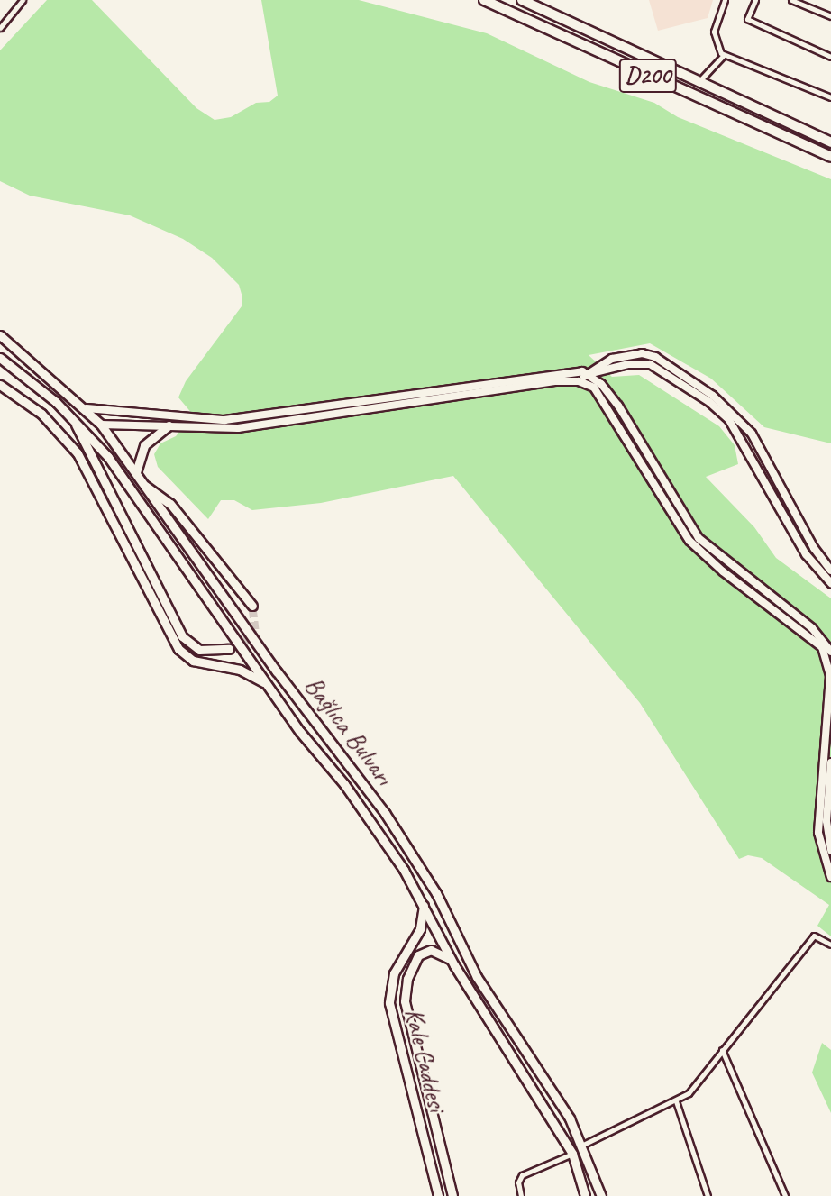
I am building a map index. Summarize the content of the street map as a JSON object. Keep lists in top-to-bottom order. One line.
{"streets":{"highway":["D200"],"main road":["Bağlıca Bulvarı","Kale Caddesi"]},"crossings":[["Bağlıca Bulvarı","Kale Caddesi"]]}
